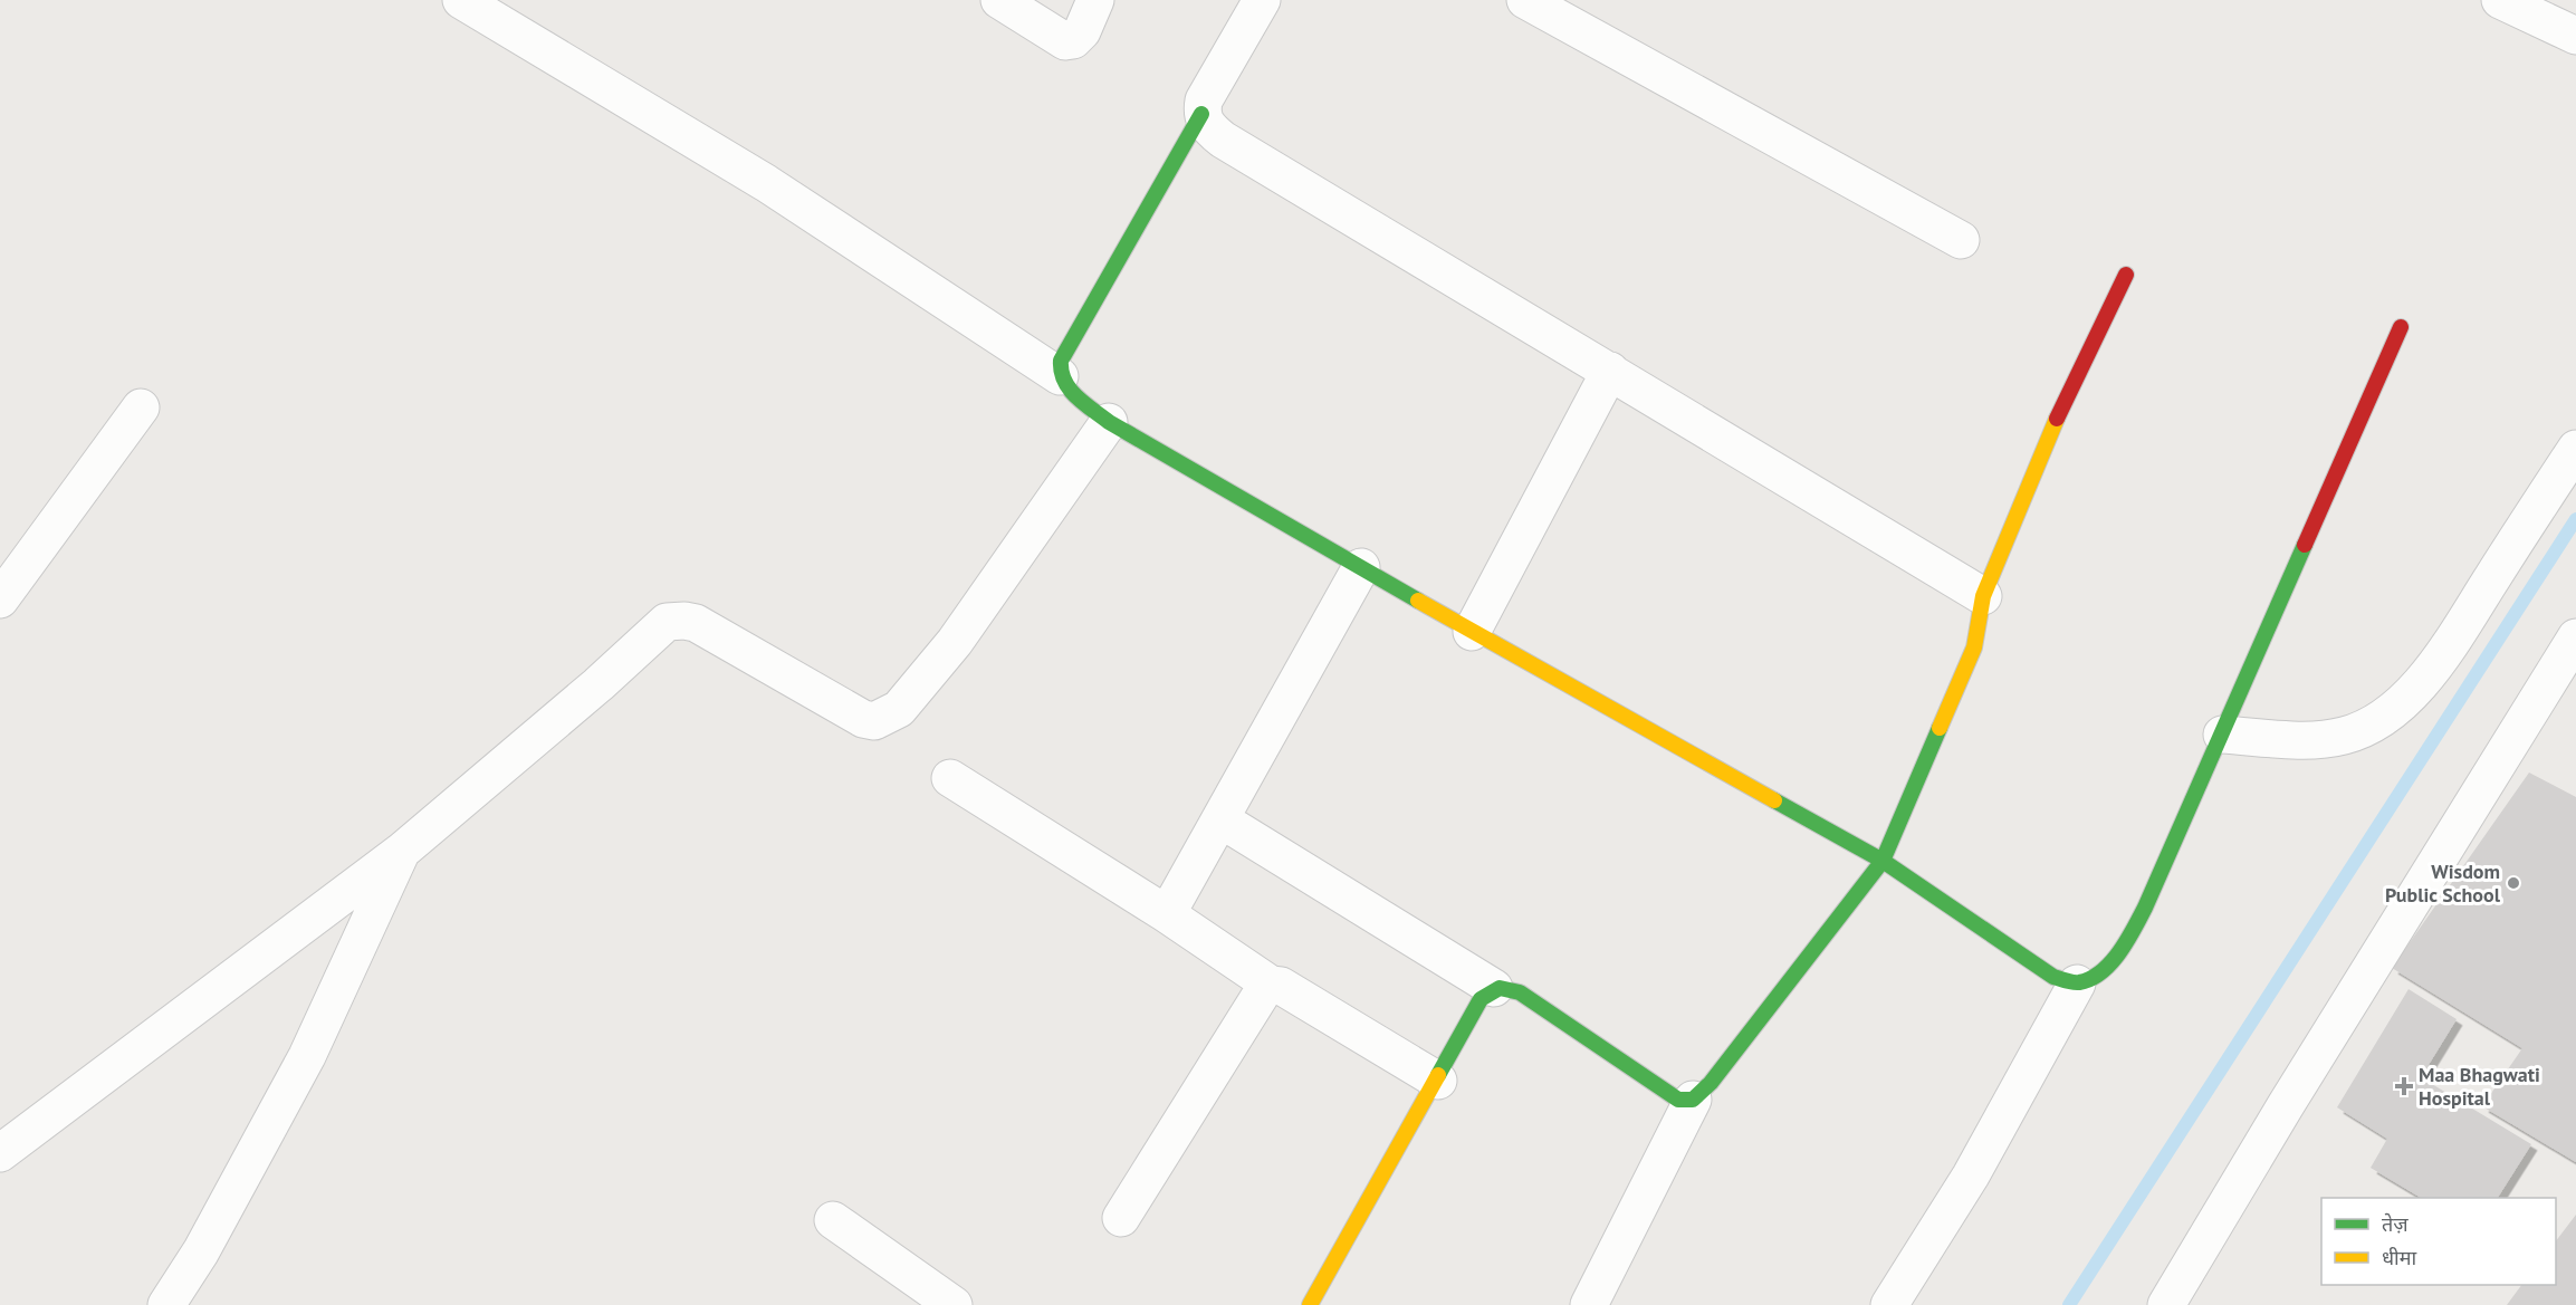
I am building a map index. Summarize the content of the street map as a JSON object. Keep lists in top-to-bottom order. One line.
{"places":{"other":["Wisdom Public School"],"health":["Maa Bhagwati Hospital"]},"legend":["तेज़","धीमा"]}
